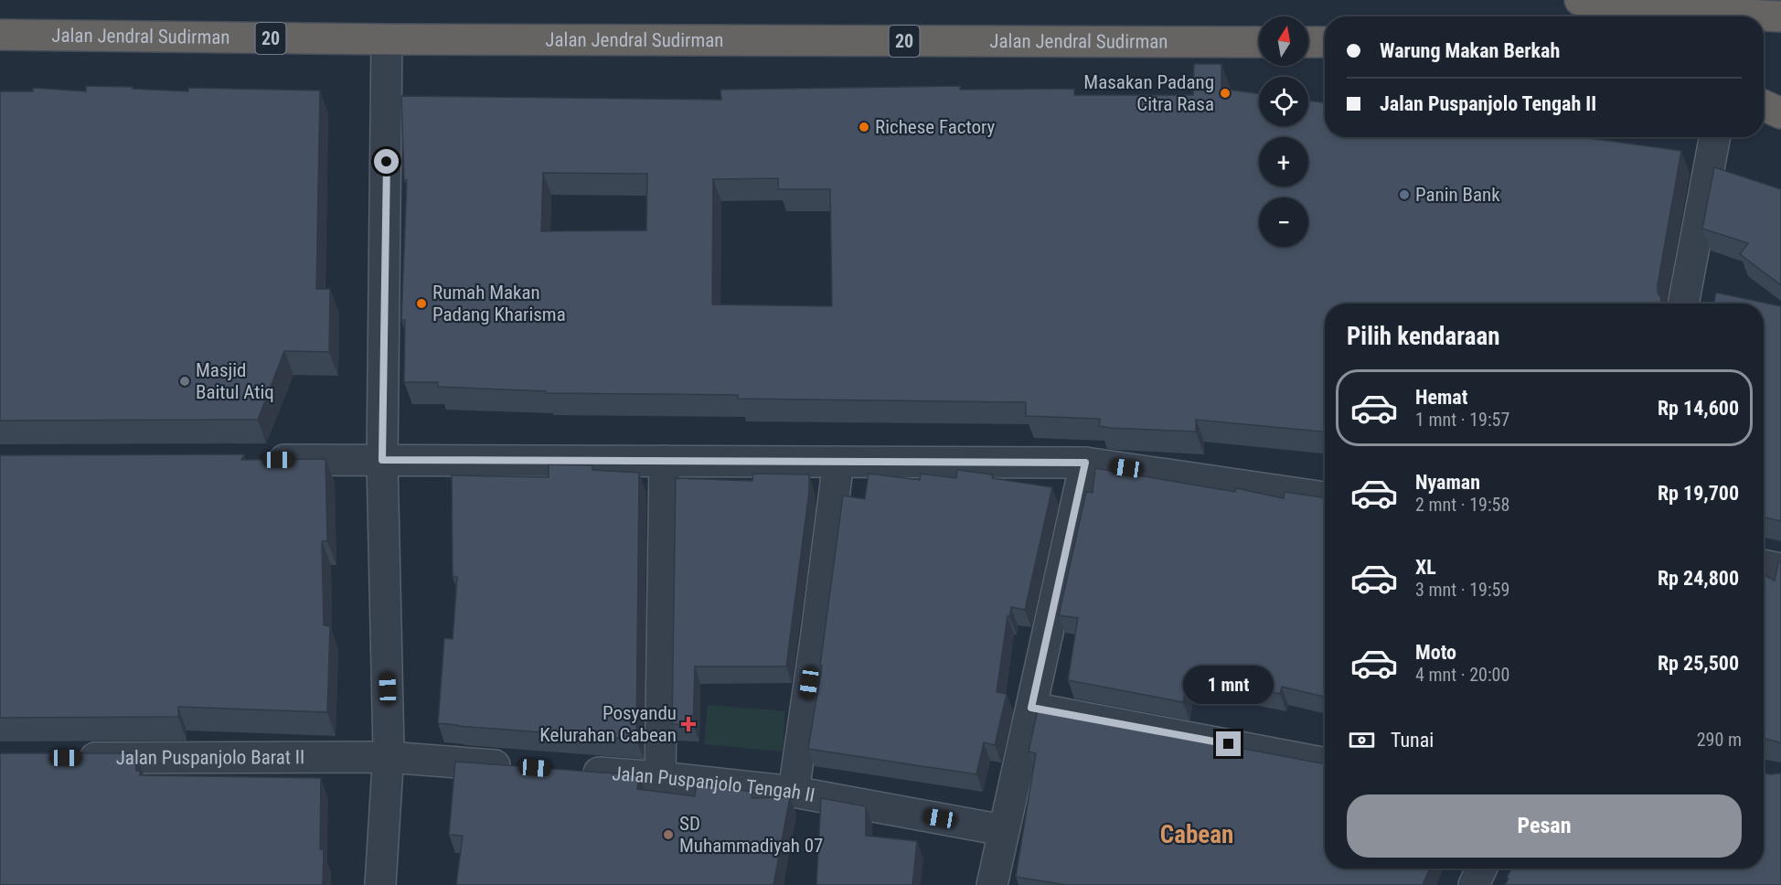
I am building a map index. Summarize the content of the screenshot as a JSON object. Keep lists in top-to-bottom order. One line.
{"streets":{"highway":["Jalan Jendral Sudirman","20"],"street":["Jalan Puspanjolo Barat II","Jalan Puspanjolo Tengah II"]},"districts":["Cabean"],"places":{"other":["Masakan Padang Citra Rasa","Richese Factory","Panin Bank","Rumah Makan Padang Kharisma","Masjid Baitul Atiq","SD Muhammadiyah 07"],"health":["Posyandu Kelurahan Cabean"]},"north":"top","page":{"map_buttons":["+","−"],"banner":["Warung Makan Berkah","Jalan Puspanjolo Tengah II"],"heading":"Pilih kendaraan","list":[{"name":"Hemat","note":"1 mnt · 19:57","value":"Rp 14,600"},{"name":"Nyaman","note":"2 mnt · 19:58","value":"Rp 19,700"},{"name":"XL","note":"3 mnt · 19:59","value":"Rp 24,800"},{"name":"Moto","note":"4 mnt · 20:00","value":"Rp 25,500"}],"bubble":"1 mnt","pay":["Tunai","290 m"],"buttons":"Pesan"}}
